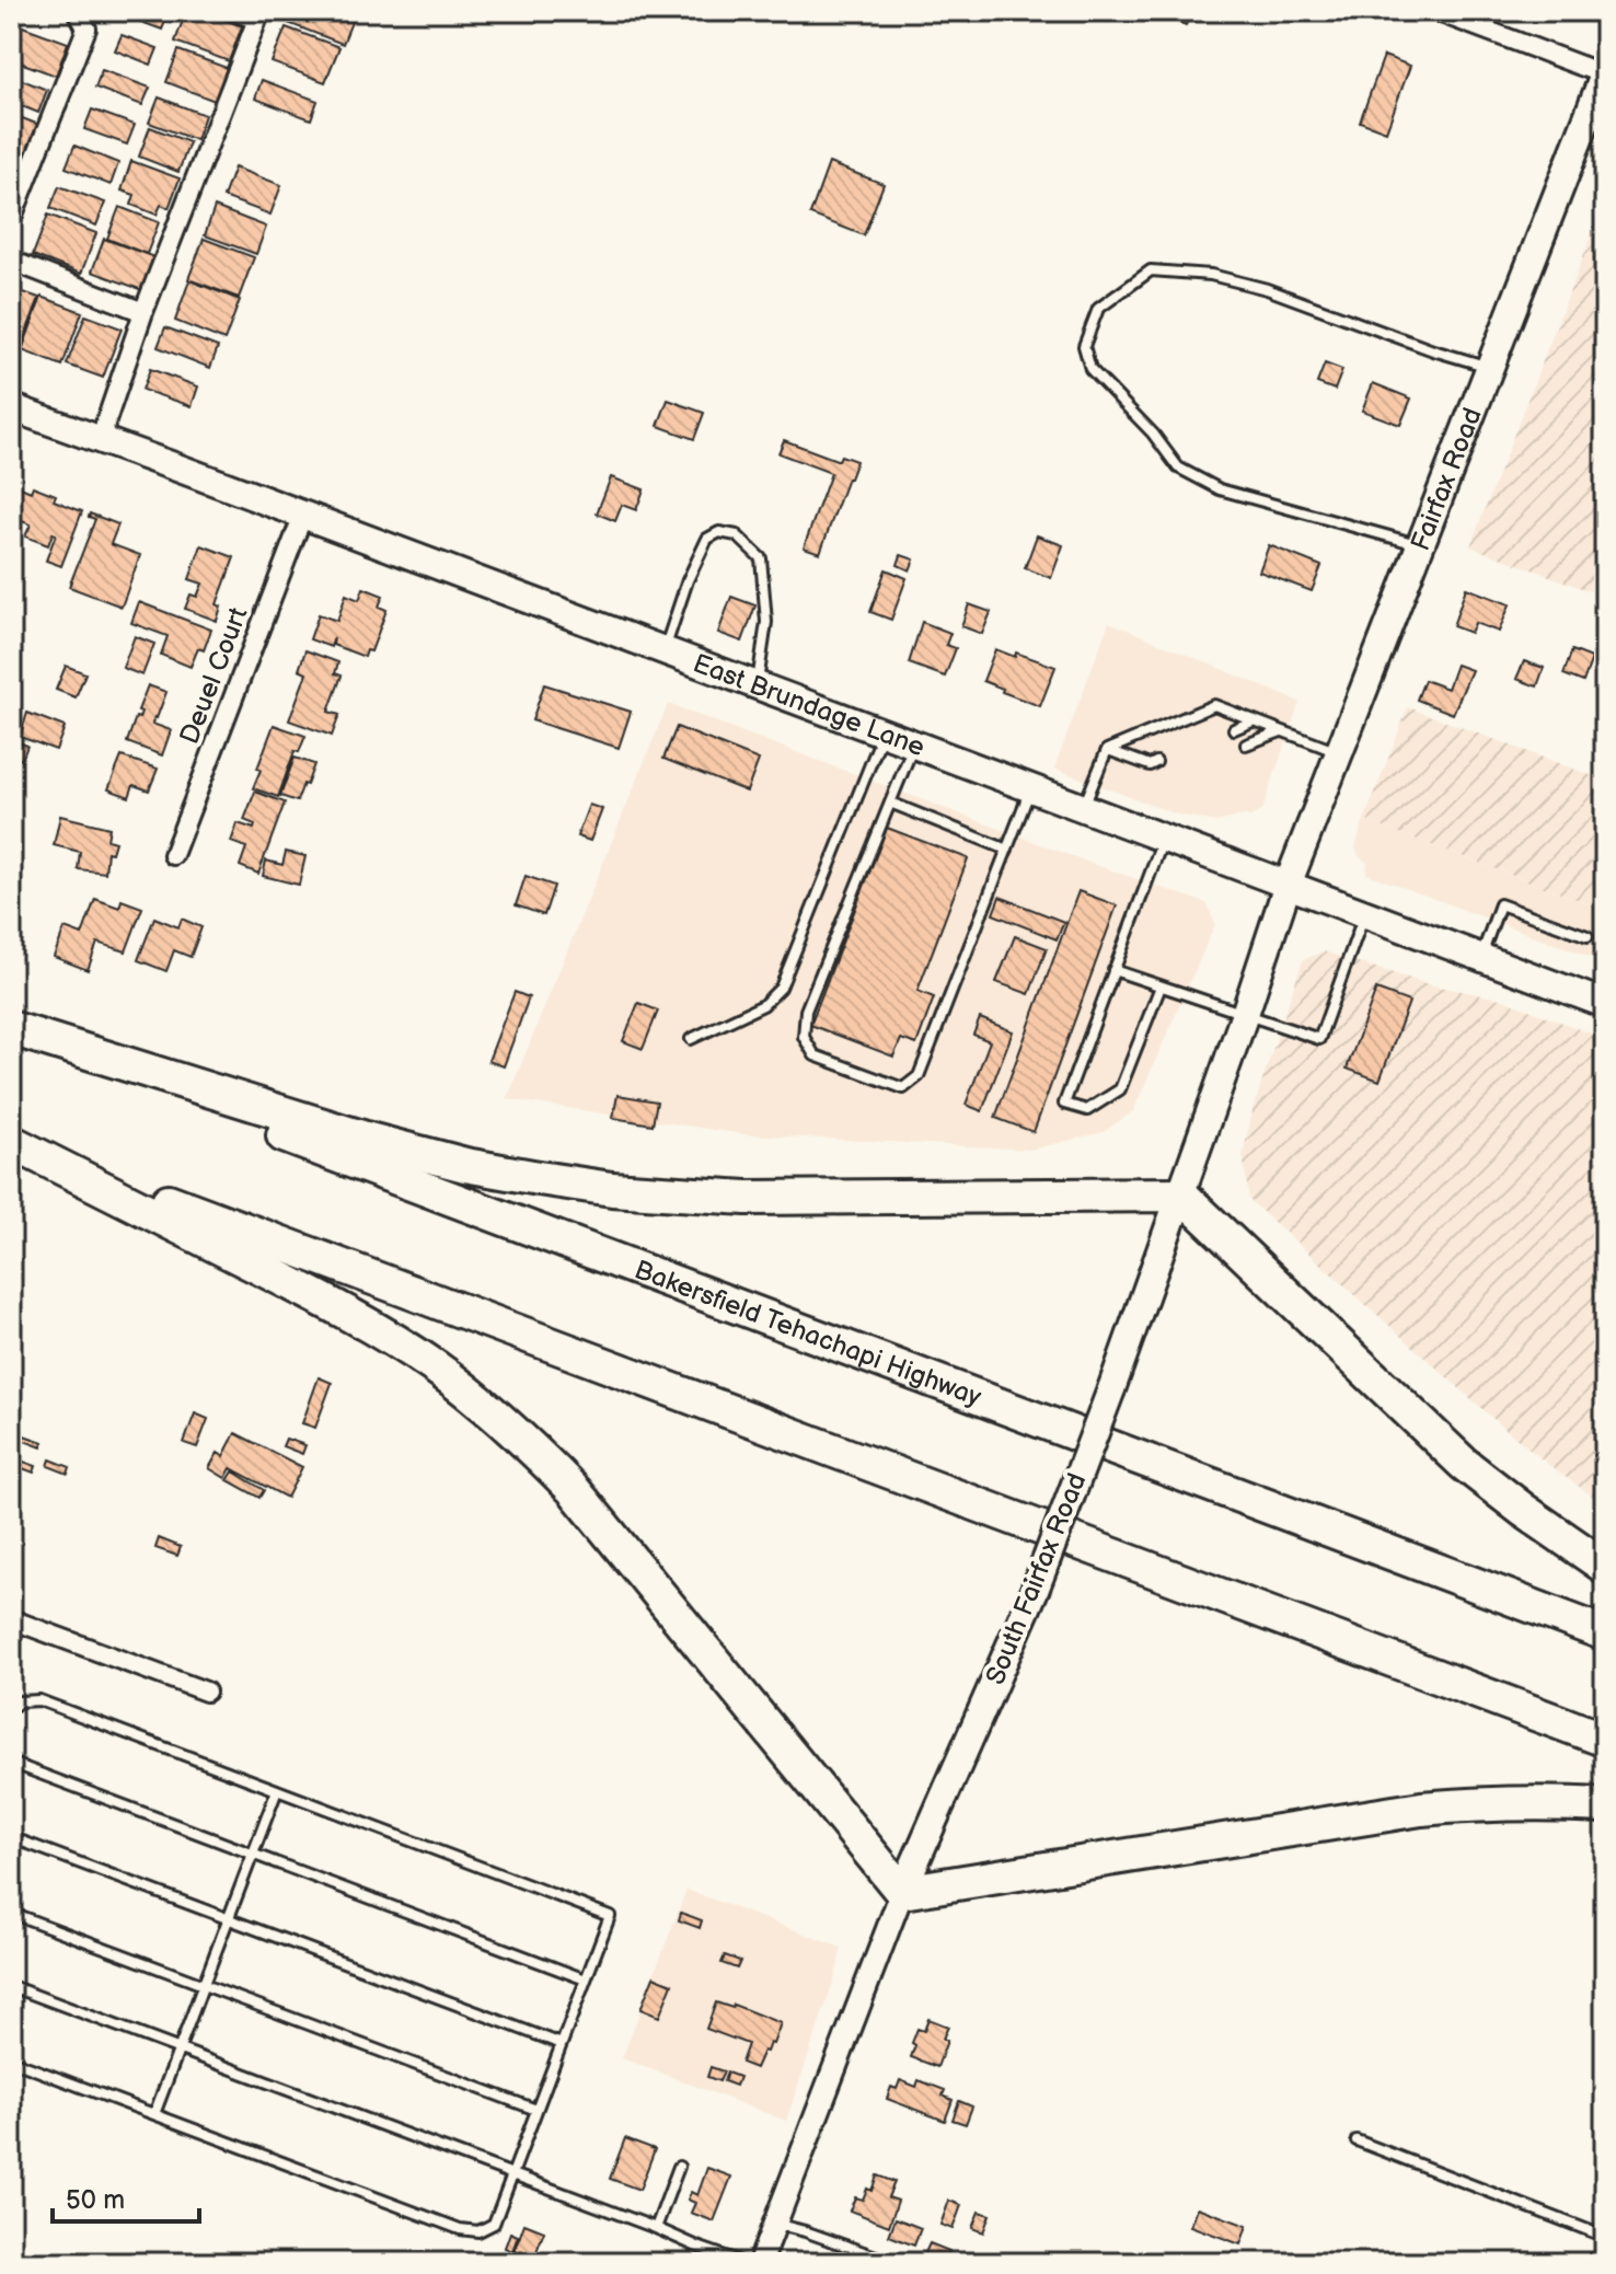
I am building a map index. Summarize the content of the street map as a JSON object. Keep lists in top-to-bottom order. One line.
{"streets":{"highway":["Bakersfield Tehachapi Highway"],"main road":["Fairfax Road","East Brundage Lane","South Fairfax Road"],"street":["Deuel Court"]},"crossings":[["Fairfax Road","East Brundage Lane"],["Fairfax Road","South Fairfax Road"],["Deuel Court","East Brundage Lane"],["East Brundage Lane","South Fairfax Road"]],"scale_bar":"50 m"}
